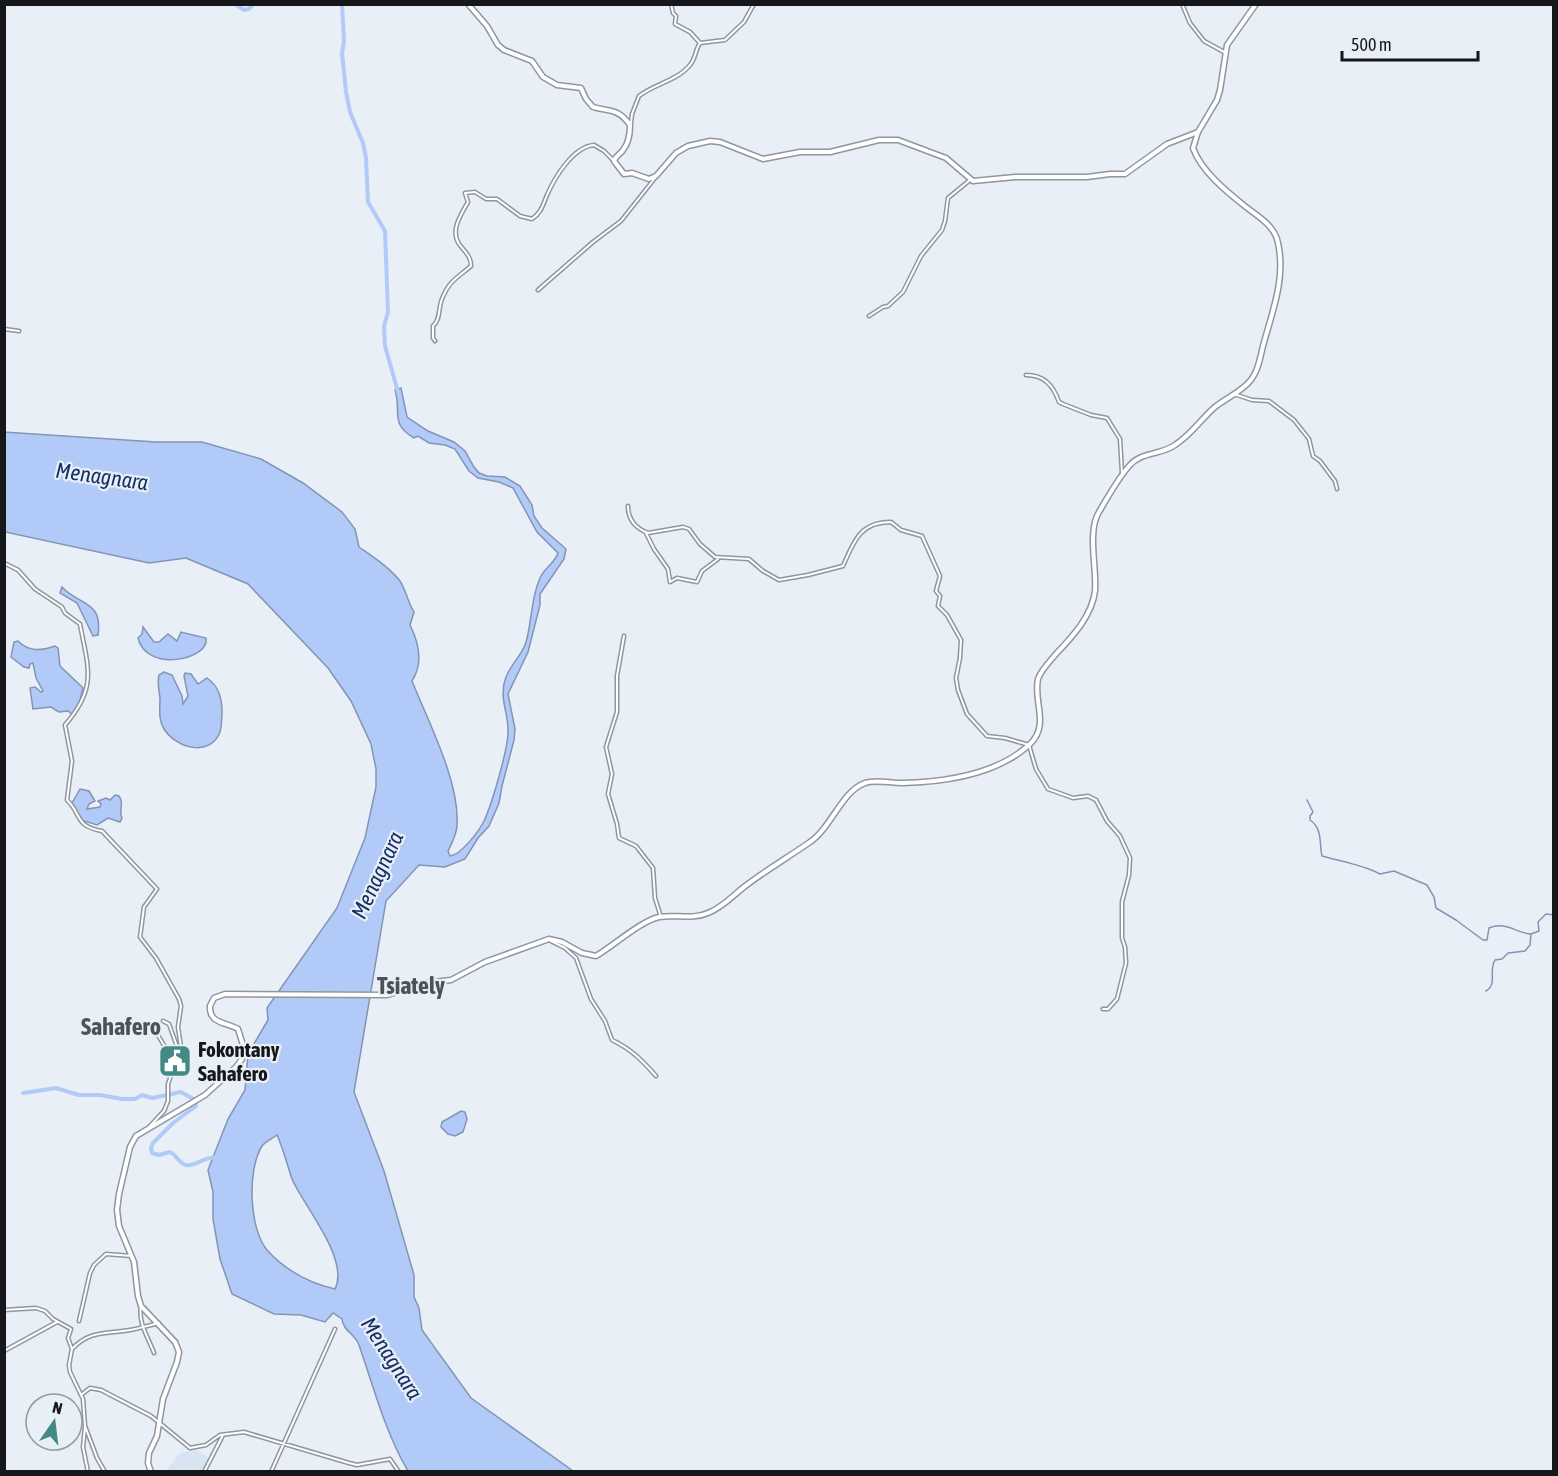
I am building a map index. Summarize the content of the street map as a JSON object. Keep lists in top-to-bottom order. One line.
{"districts":["Tsiately","Sahafero"],"water":["Menagnara"],"places":{"public building":["Fokontany Sahafero"]},"scale_bar":"500 m","north":"top"}
